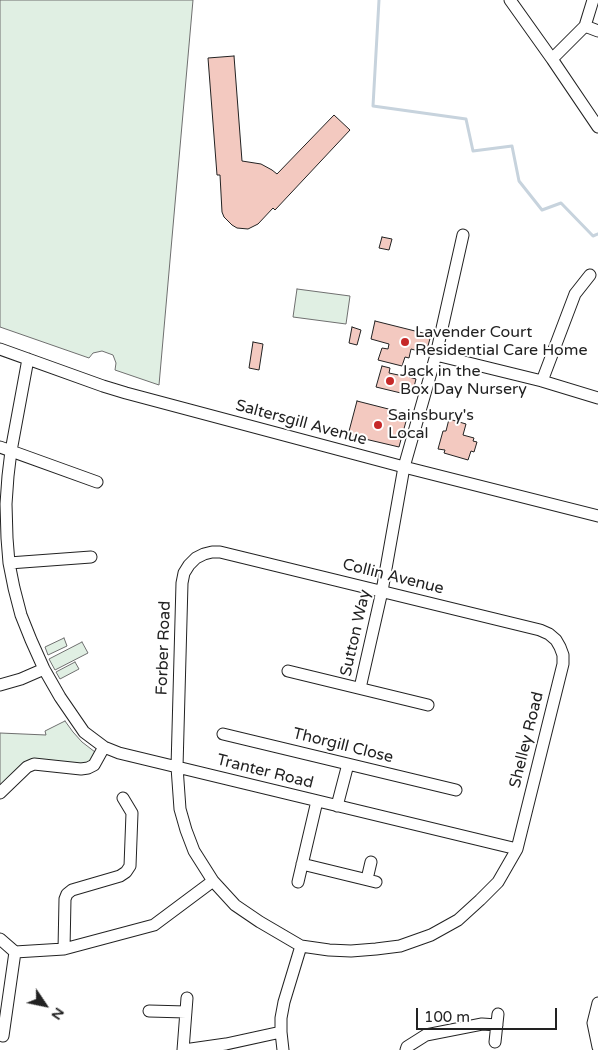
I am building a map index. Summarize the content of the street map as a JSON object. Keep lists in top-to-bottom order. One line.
{"streets":{"street":["Saltersgill Avenue","Collin Avenue","Sutton Way","Forber Road","Shelley Road","Thorgill Close","Tranter Road"]},"crossings":[["Saltersgill Avenue","Sutton Way"],["Saltersgill Avenue","Tranter Road"],["Collin Avenue","Sutton Way"],["Collin Avenue","Forber Road"],["Collin Avenue","Shelley Road"],["Forber Road","Shelley Road"],["Forber Road","Tranter Road"],["Shelley Road","Tranter Road"]],"places":["Lavender Court Residential Care Home","Jack in the Box Day Nursery","Sainsbury's Local"],"scale_bar":"100 m","north":"bottom right"}
